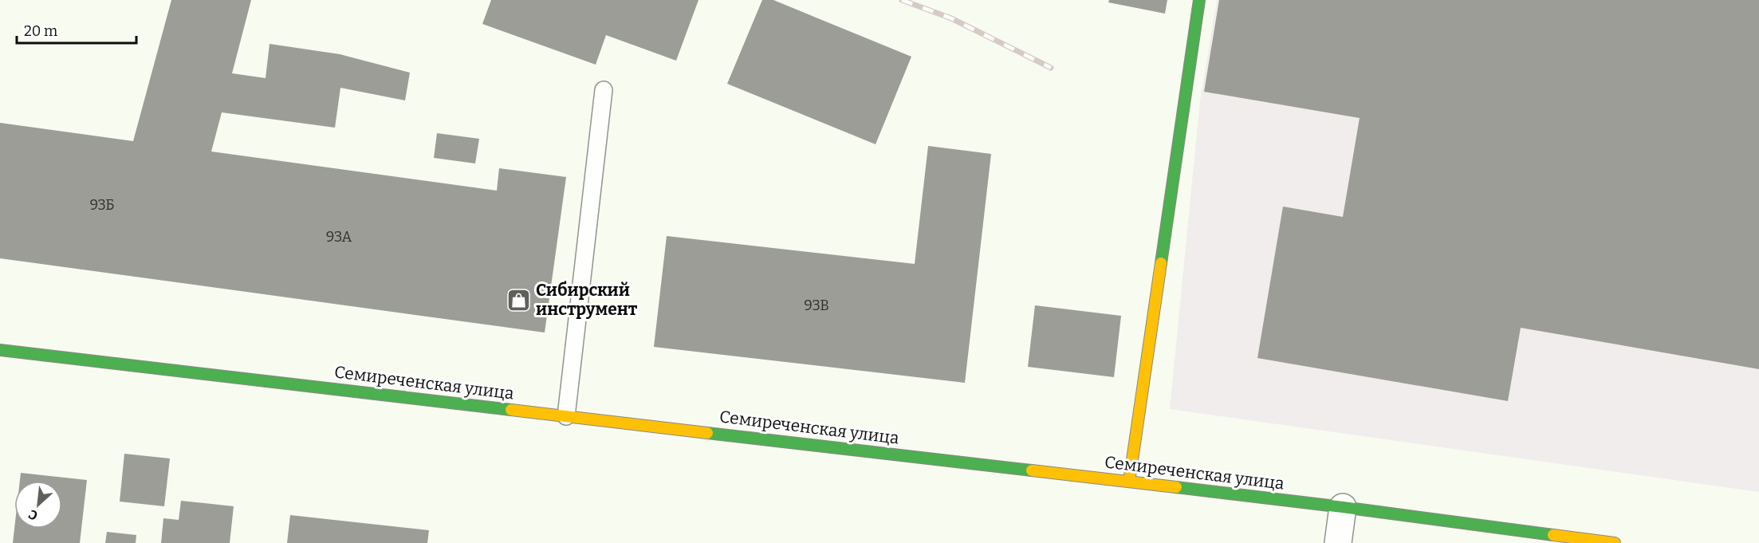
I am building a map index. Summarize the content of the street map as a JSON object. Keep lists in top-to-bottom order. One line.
{"streets":{"main road":["Семиреченская улица"]},"places":{"shop":["Сибирский инструмент"]},"house_numbers":["93Б","93А","93В"],"scale_bar":"20 m","north":"bottom left"}
